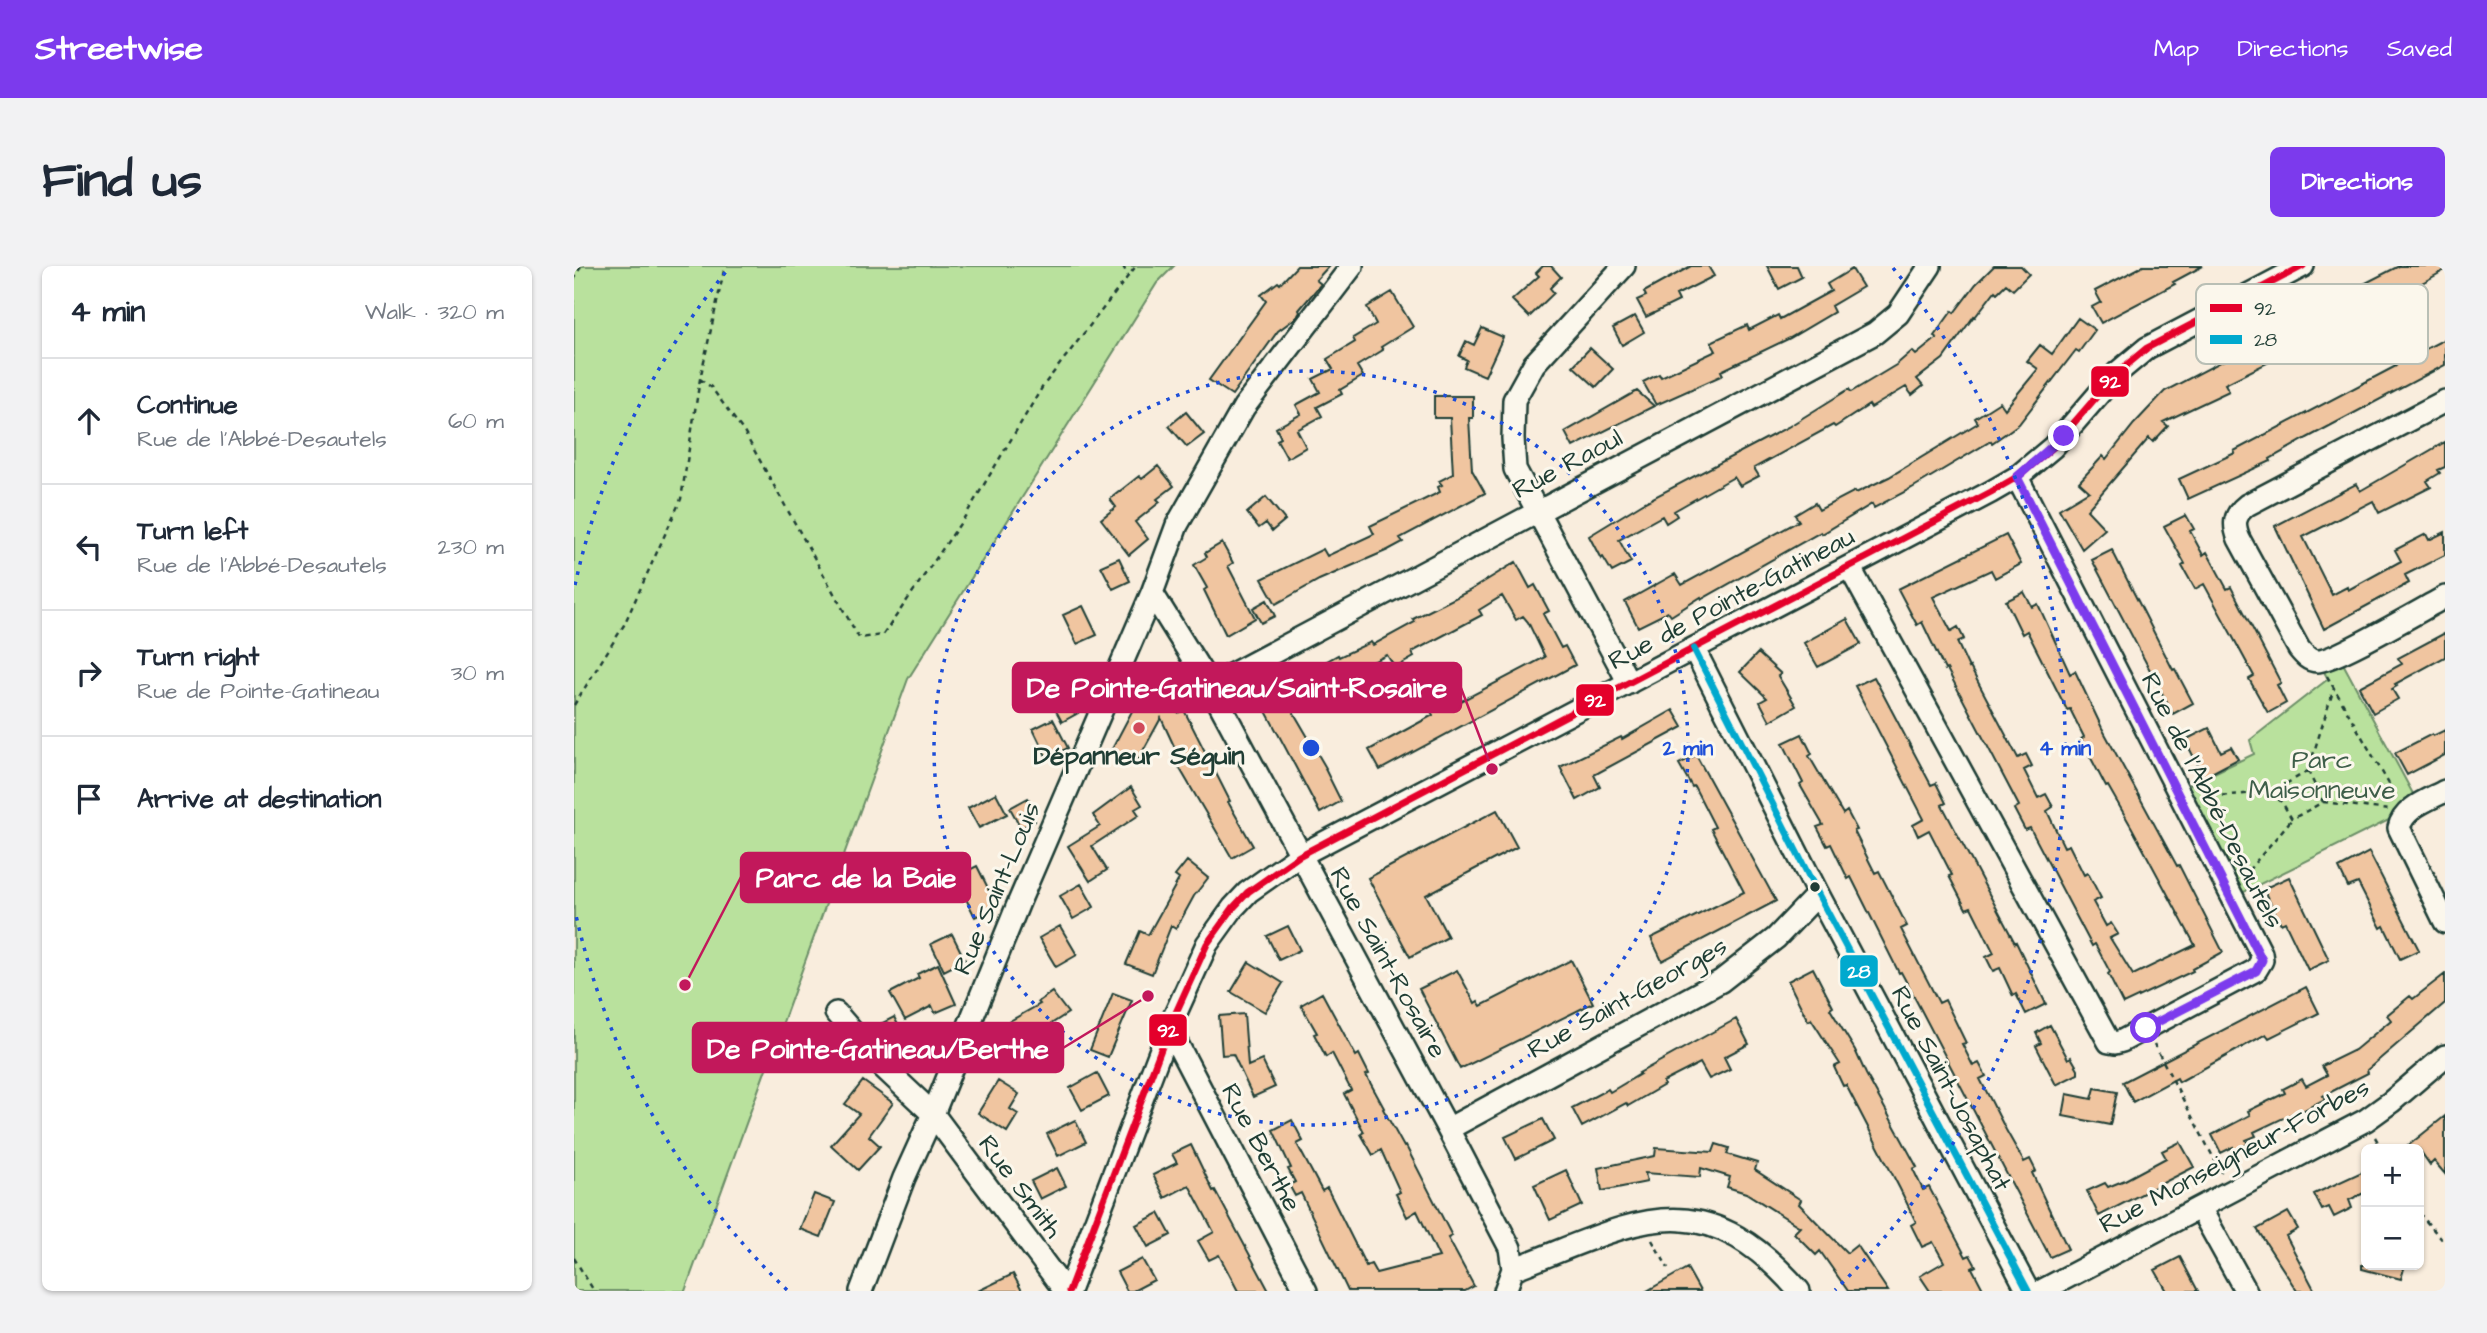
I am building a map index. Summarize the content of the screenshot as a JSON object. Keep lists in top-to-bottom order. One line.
{"streets":{"street":["Rue Raoul","Rue de Pointe-Gatineau","Rue de l'Abbé-Desautels","Rue Saint-Louis","Rue Saint-Rosaire","Rue Saint-Georges","Rue Saint-Josaphat","Rue Berthe","Rue Monseigneur-Forbes","Rue Smith"]},"crossings":[["Rue Raoul","Rue Saint-Rosaire"],["Rue de Pointe-Gatineau","Rue de l'Abbé-Desautels"],["Rue de Pointe-Gatineau","Rue Saint-Rosaire"],["Rue de Pointe-Gatineau","Rue Saint-Josaphat"],["Rue de Pointe-Gatineau","Rue Berthe"],["Rue de Pointe-Gatineau","Rue Smith"],["Rue Saint-Louis","Rue Saint-Rosaire"],["Rue Saint-Louis","Rue Smith"],["Rue Saint-Rosaire","Rue Saint-Georges"],["Rue Saint-Georges","Rue Saint-Josaphat"]],"parks":["Parc Maisonneuve"],"places":["Dépanneur Séguin","De Pointe-Gatineau/Saint-Rosaire","Parc de la Baie","De Pointe-Gatineau/Berthe"],"lines":["transit line 92","transit line 28"],"legend":["92","28"],"page":{"header":"Streetwise","nav":["Map","Directions","Saved"],"buttons":"Directions","title":"Find us","heading":["4 min","Walk · 320 m"],"list":[["Continue","Rue de l'Abbé-Desautels","60 m"],["Turn left","Rue de l'Abbé-Desautels","230 m"],["Turn right","Rue de Pointe-Gatineau","30 m"],"Arrive at destination"],"map_buttons":["+","−"]},"rings":["2 min","4 min"]}
